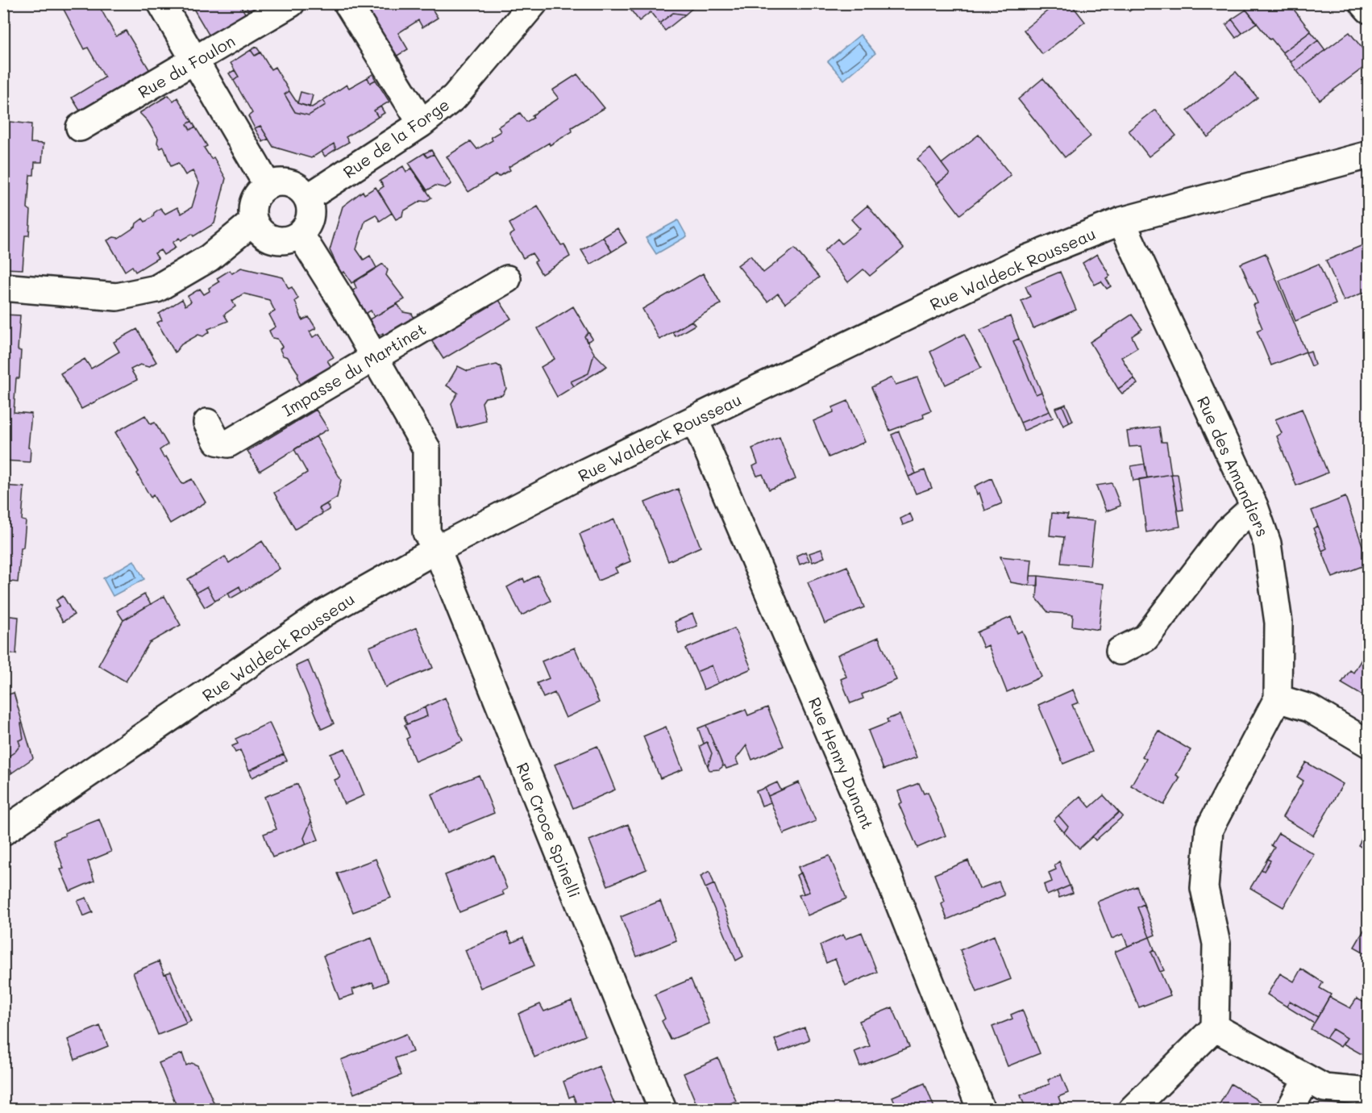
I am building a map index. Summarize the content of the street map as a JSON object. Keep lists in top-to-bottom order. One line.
{"streets":{"street":["Rue du Foulon","Rue de la Forge","Rue Waldeck Rousseau","Impasse du Martinet","Rue des Amandiers","Rue Henry Dunant","Rue Croce Spinelli"]},"crossings":[["Rue de la Forge","Rue Croce Spinelli"],["Rue Waldeck Rousseau","Rue des Amandiers"],["Rue Waldeck Rousseau","Rue Henry Dunant"],["Rue Waldeck Rousseau","Rue Croce Spinelli"],["Impasse du Martinet","Rue Croce Spinelli"]]}
